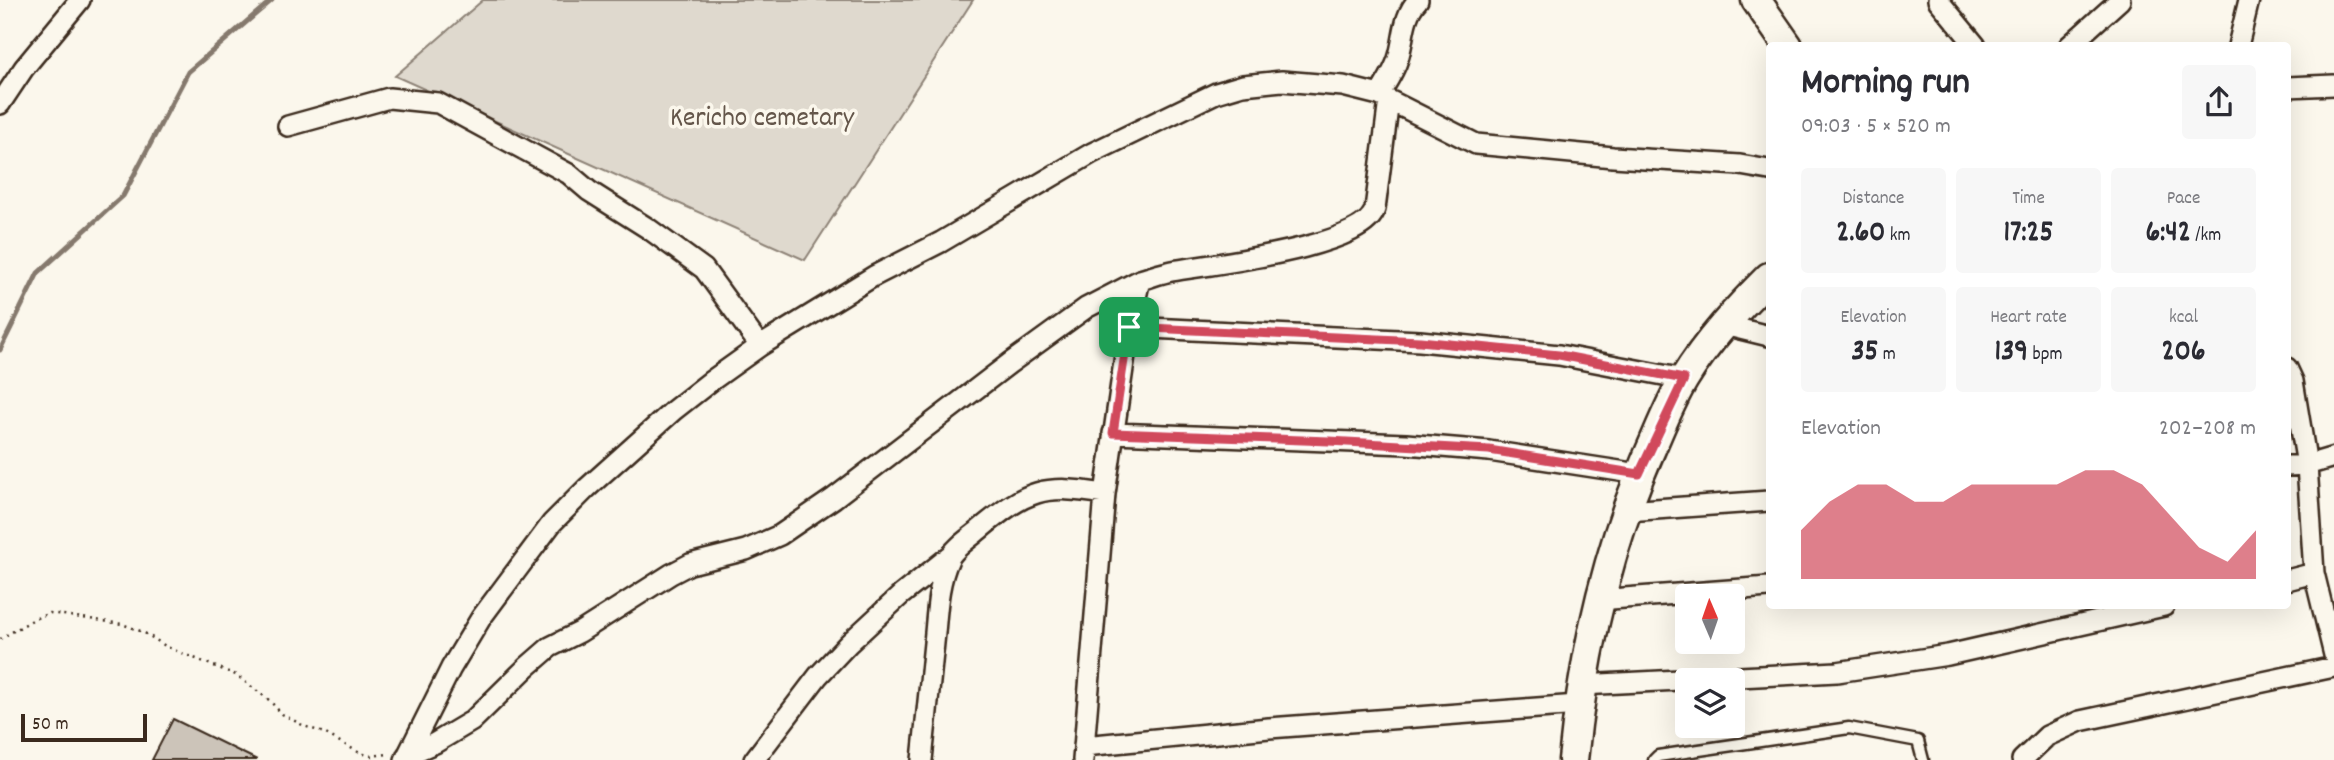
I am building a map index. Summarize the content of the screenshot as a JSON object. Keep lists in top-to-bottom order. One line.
{"parks":["Kericho cemetary"],"scale_bar":"50 m","north":"top","page":{"heading":["Morning run","09:03 · 5 × 520 m"],"stats":[["Distance","2.60 km"],["Time","17:25"],["Pace","6:42 /km"],["Elevation","35 m"],["Heart rate","139 bpm"],["kcal","206"]],"chart":["Elevation","202–208 m"],"scale":"50 m"}}
